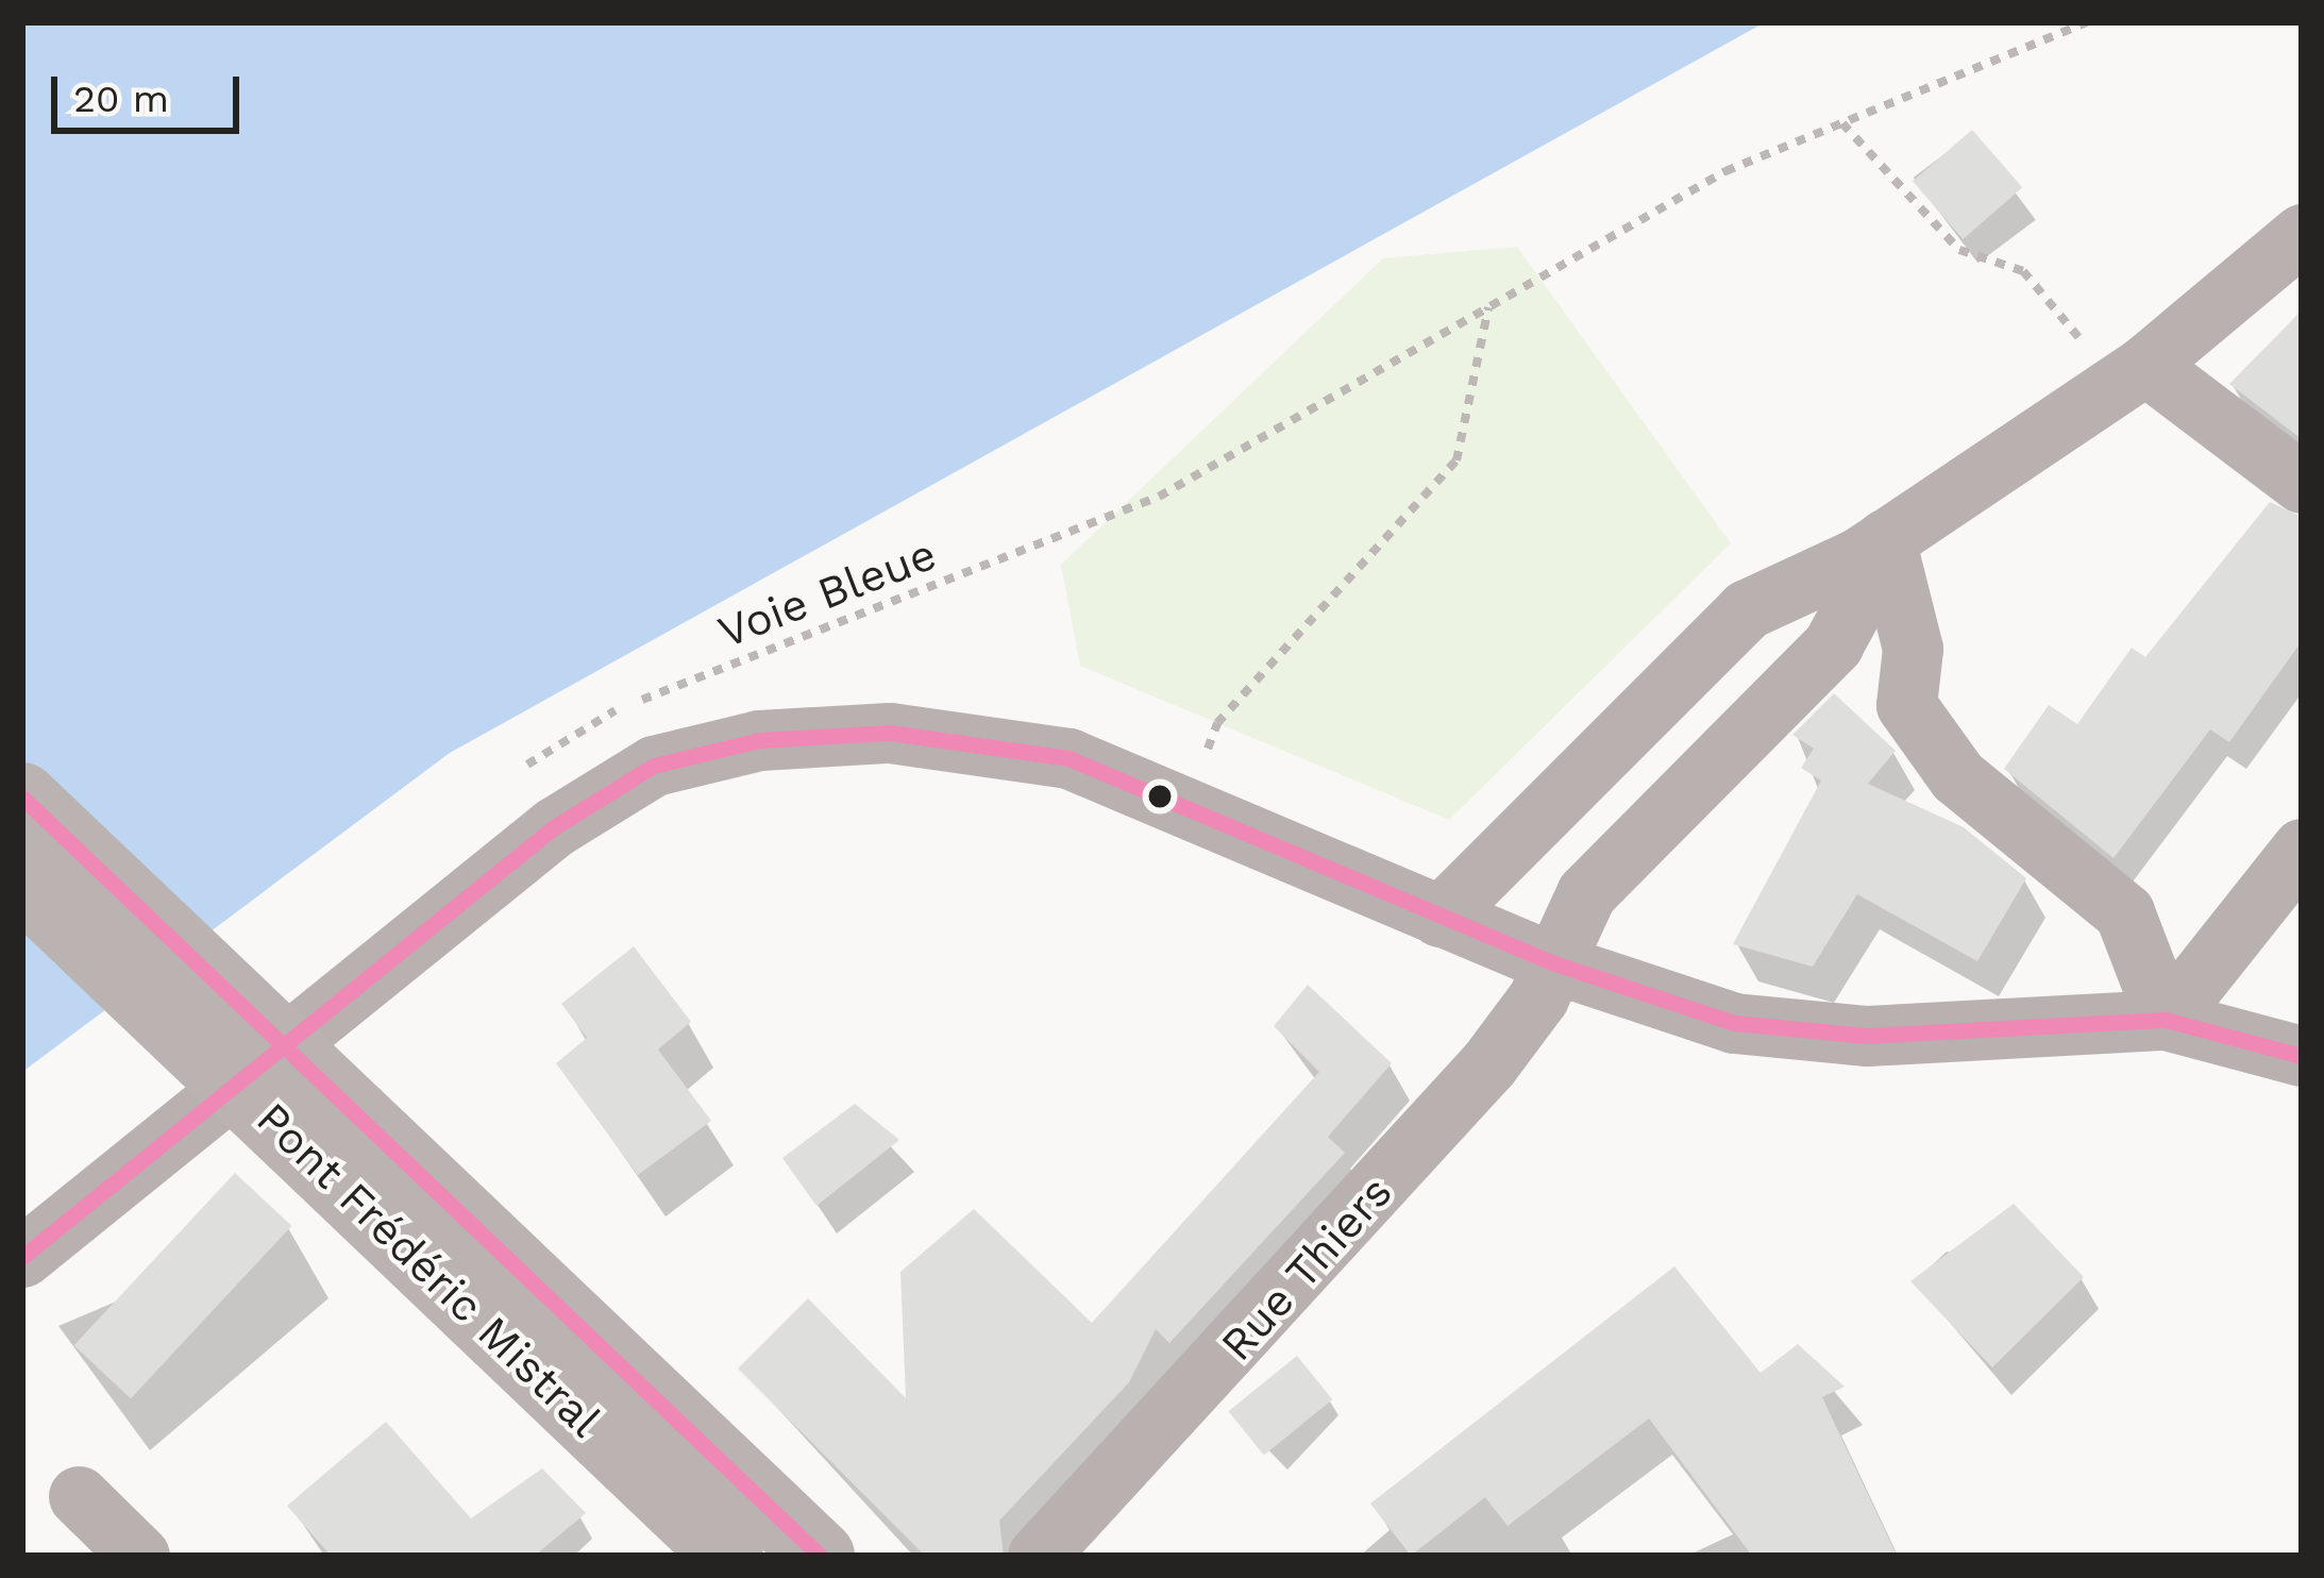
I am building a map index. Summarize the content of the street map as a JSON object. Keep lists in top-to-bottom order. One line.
{"streets":{"main road":["Pont Frédéric Mistral"],"street":["Rue Thiers"],"path":["Voie Bleue"]},"scale_bar":"20 m"}
